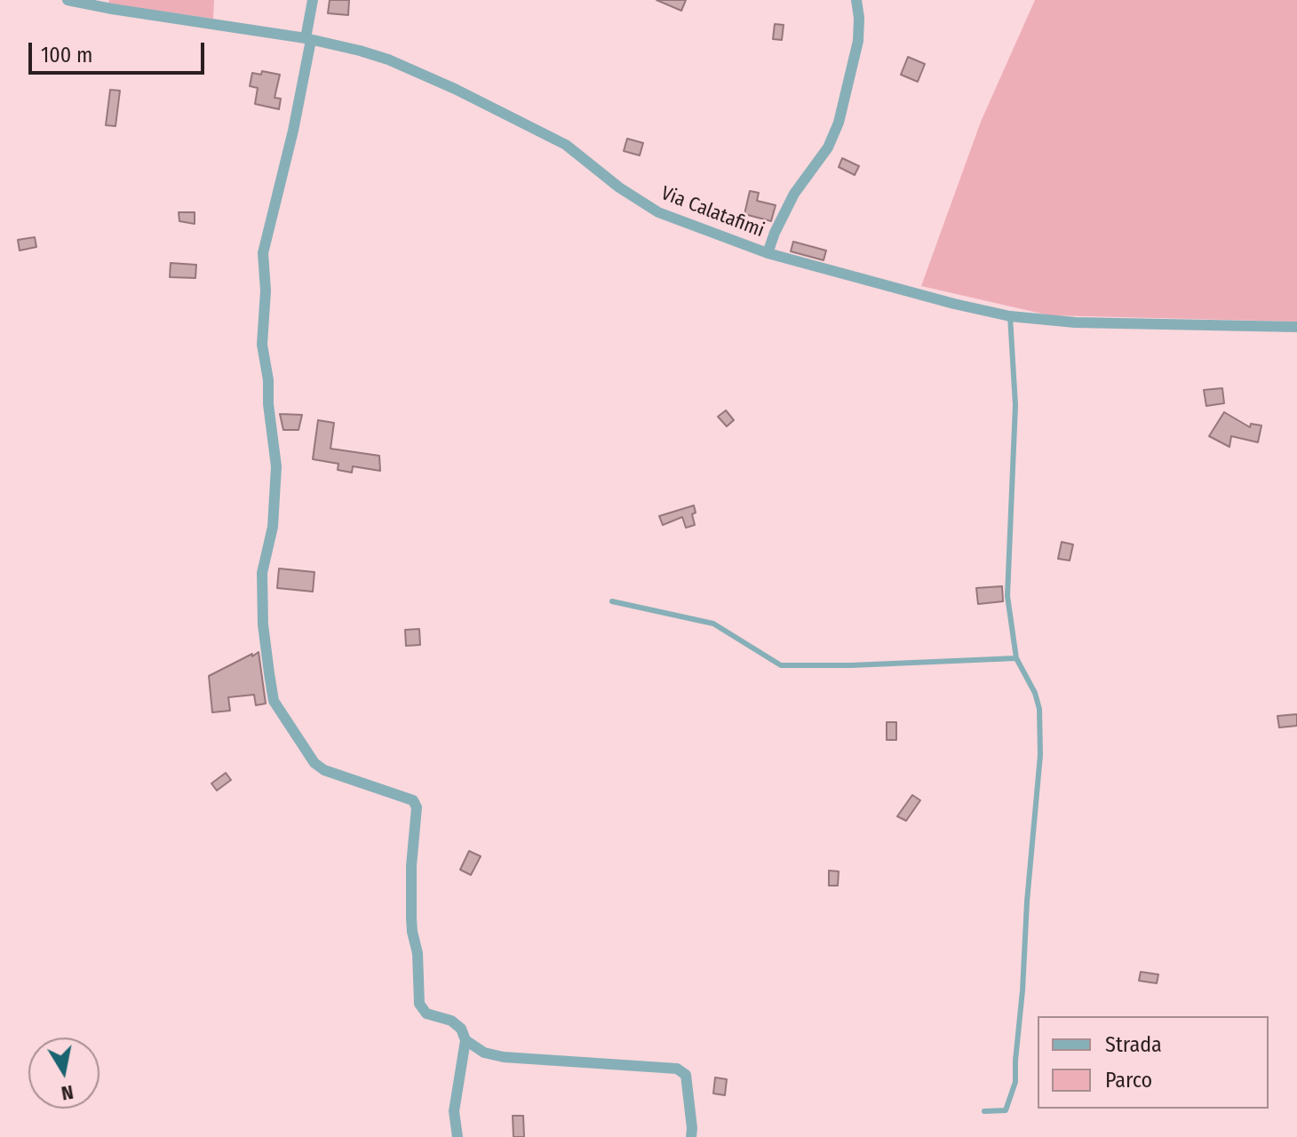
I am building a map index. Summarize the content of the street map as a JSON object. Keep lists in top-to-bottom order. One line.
{"streets":{"street":["Via Calatafimi"]},"legend":["Strada","Parco"],"scale_bar":"100 m","north":"bottom"}
